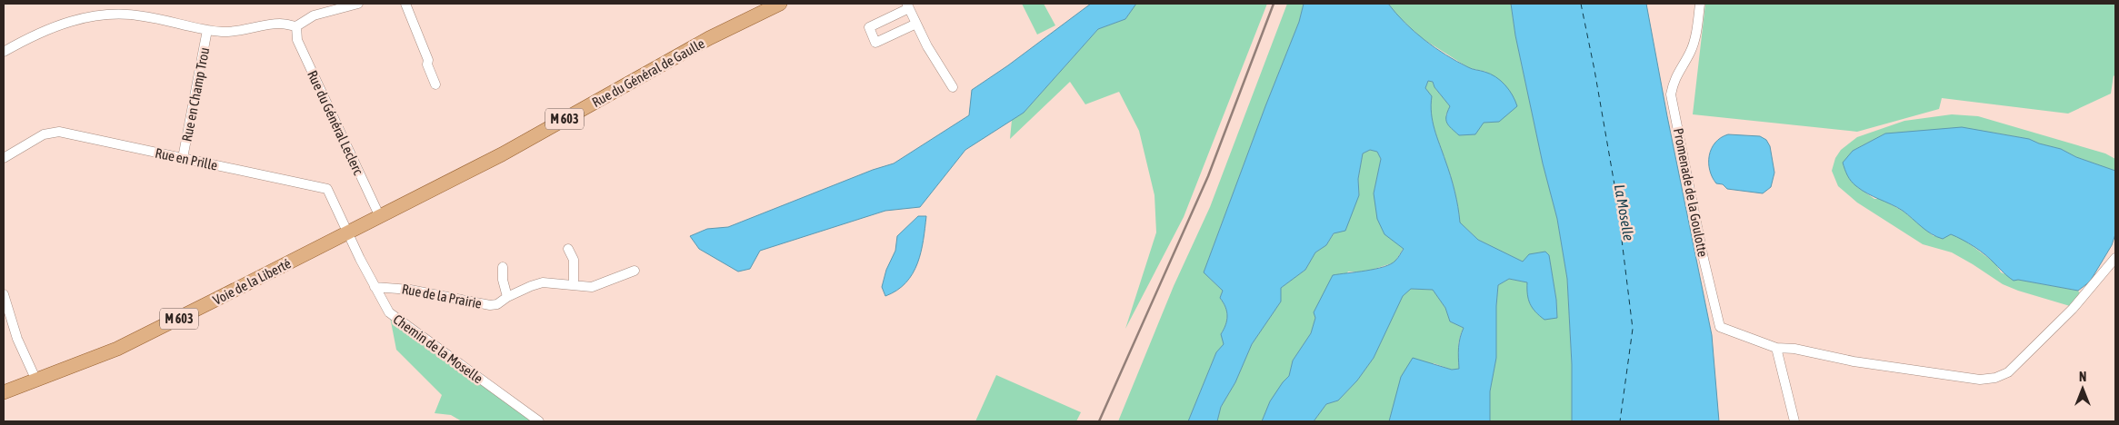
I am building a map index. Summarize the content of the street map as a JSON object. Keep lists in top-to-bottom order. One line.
{"streets":{"main road":["Rue du Général de Gaulle","M 603","Voie de la Liberté"],"street":["Rue en Champ Trou","Rue du Général Leclerc","Rue en Prille","Promenade de la Goulotte","Rue de la Prairie","Chemin de la Moselle"]},"crossings":[["Rue du Général de Gaulle","Rue du Général Leclerc"],["Rue du Général de Gaulle","Rue en Prille"],["Rue du Général de Gaulle","Voie de la Liberté"],["Rue du Général de Gaulle","Chemin de la Moselle"],["Rue en Champ Trou","Rue en Prille"],["Rue en Prille","Voie de la Liberté"],["Rue en Prille","Chemin de la Moselle"],["Voie de la Liberté","Chemin de la Moselle"],["Rue de la Prairie","Chemin de la Moselle"]],"water":["La Moselle"],"north":"top"}
